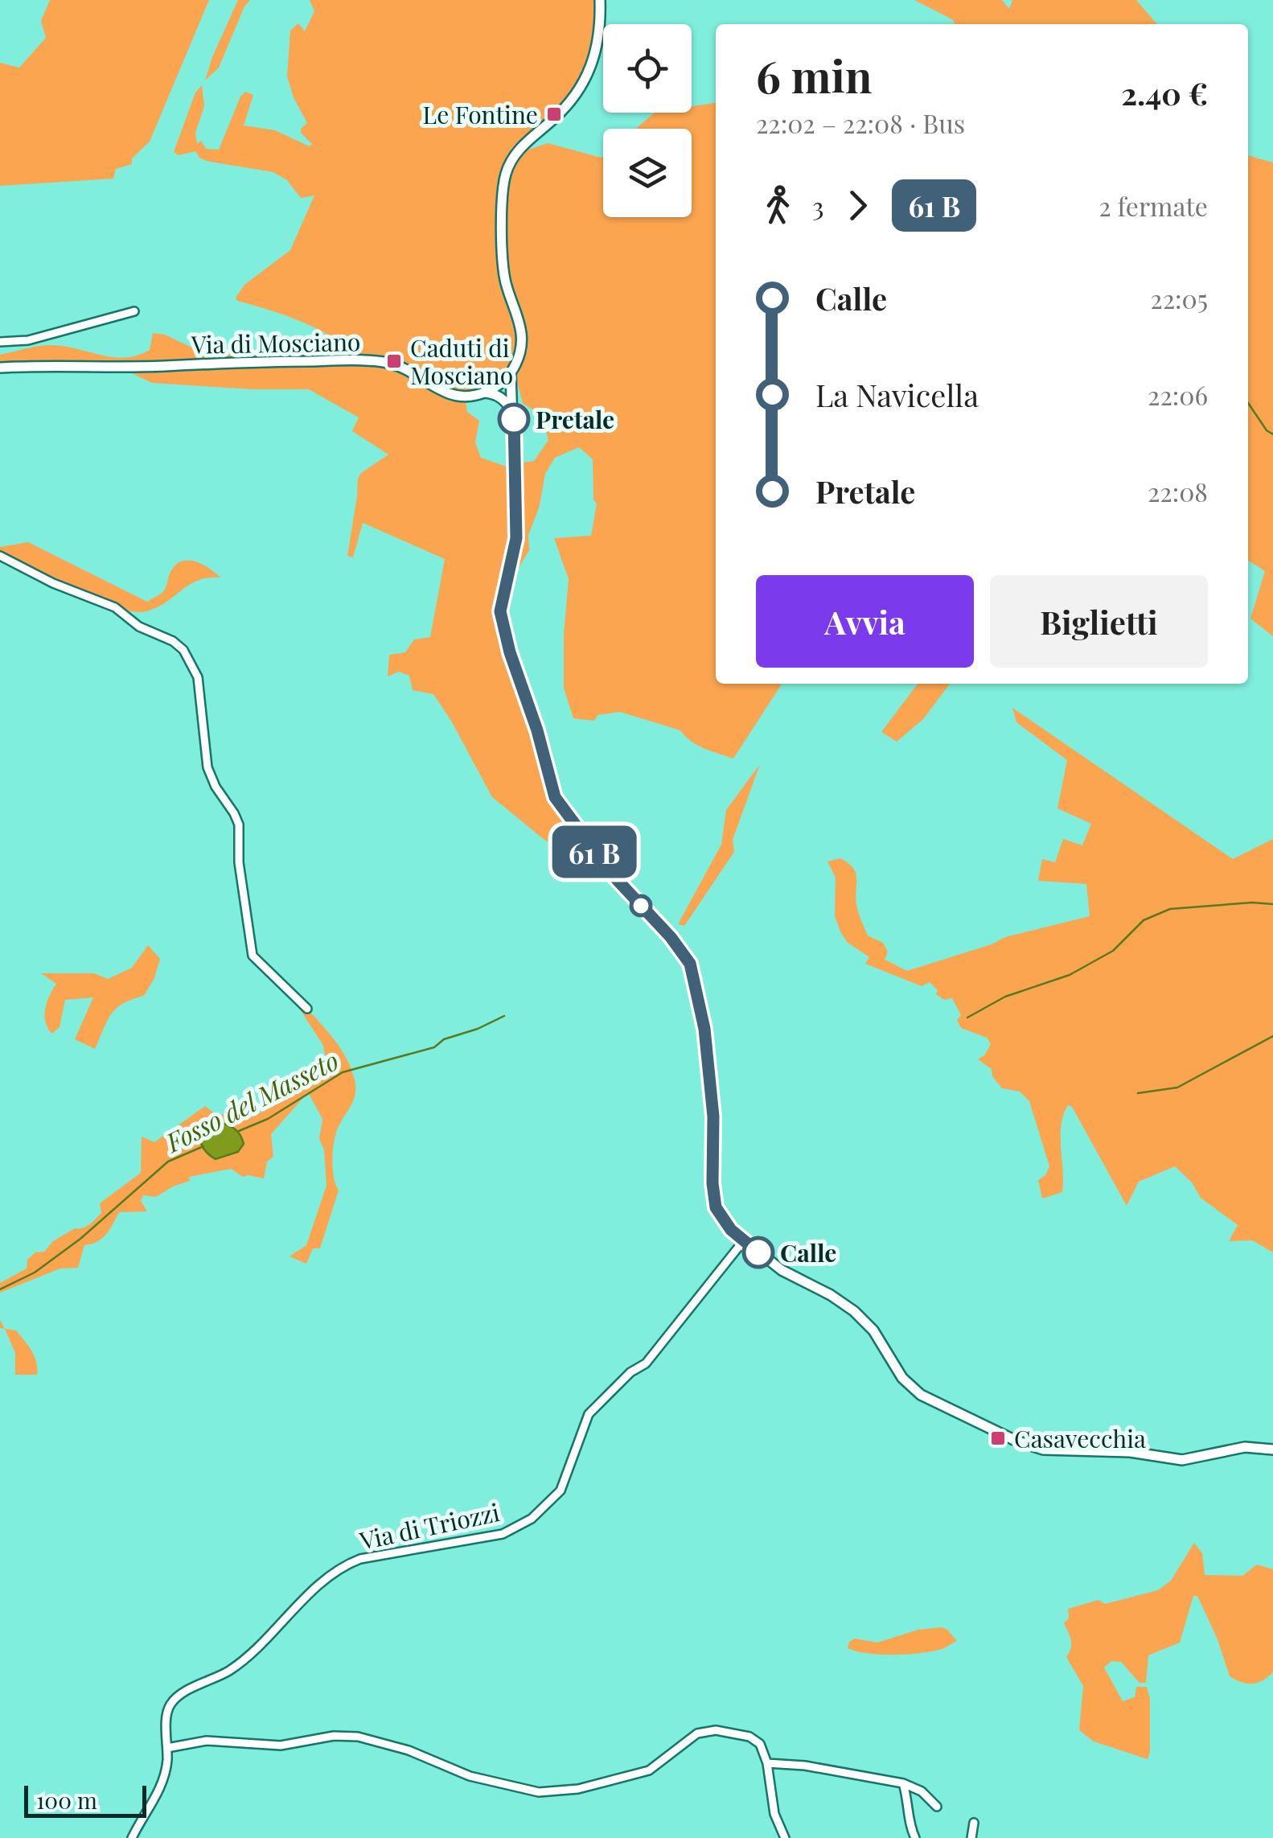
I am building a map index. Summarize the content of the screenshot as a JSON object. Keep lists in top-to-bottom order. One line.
{"streets":{"street":["Via di Mosciano","Via di Triozzi"]},"water":["Fosso del Masseto"],"places":{"transit":["Le Fontine","Caduti di Mosciano","Casavecchia"],"other":["Pretale","Calle"]},"scale_bar":"100 m","page":{"on_map":"61 B","heading":["6 min","22:02 – 22:08 · Bus","2.40 €"],"legs":["3","61 B","2 fermate"],"list":[{"name":"Calle","value":"22:05"},{"name":"La Navicella","value":"22:06"},{"name":"Pretale","value":"22:08"}],"buttons":["Avvia","Biglietti"],"scale":"100 m"}}
